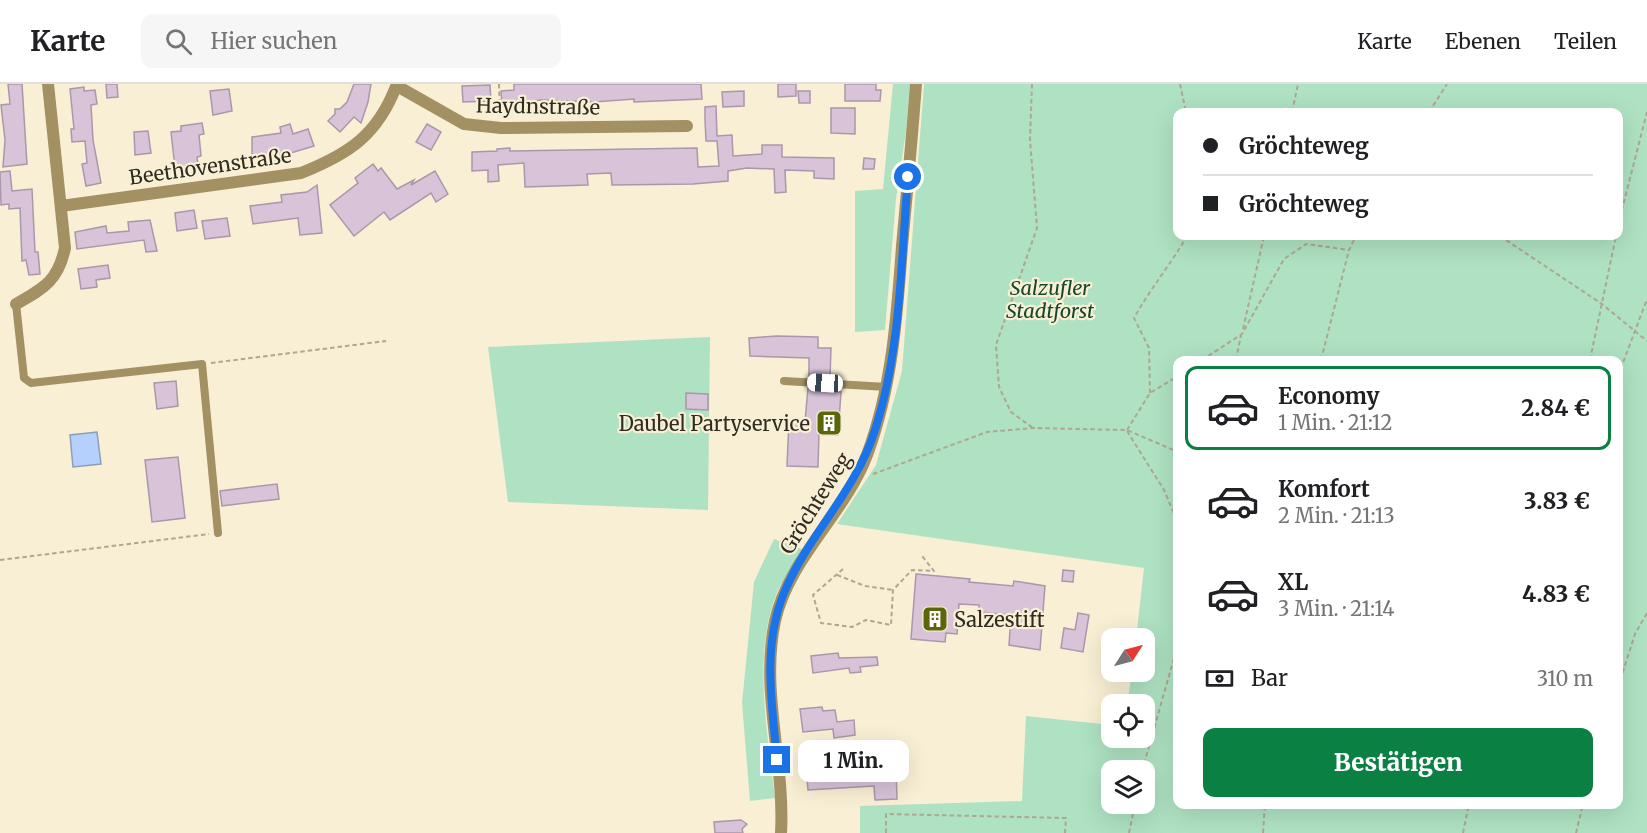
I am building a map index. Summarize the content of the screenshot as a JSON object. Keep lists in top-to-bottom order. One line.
{"streets":{"street":["Haydnstraße","Beethovenstraße","Gröchteweg"]},"crossings":[["Haydnstraße","Beethovenstraße"]],"parks":["Salzufler Stadtforst"],"places":{"building":["Daubel Partyservice","Salzestift"]},"north":"top right","page":{"header":"Karte","search":"Hier suchen","nav":["Karte","Ebenen","Teilen"],"banner":["Gröchteweg","Gröchteweg"],"list":[{"name":"Economy","note":"1 Min. · 21:12","value":"2.84 €"},{"name":"Komfort","note":"2 Min. · 21:13","value":"3.83 €"},{"name":"XL","note":"3 Min. · 21:14","value":"4.83 €"}],"pay":["Bar","310 m"],"buttons":"Bestätigen","bubble":"1 Min."}}
